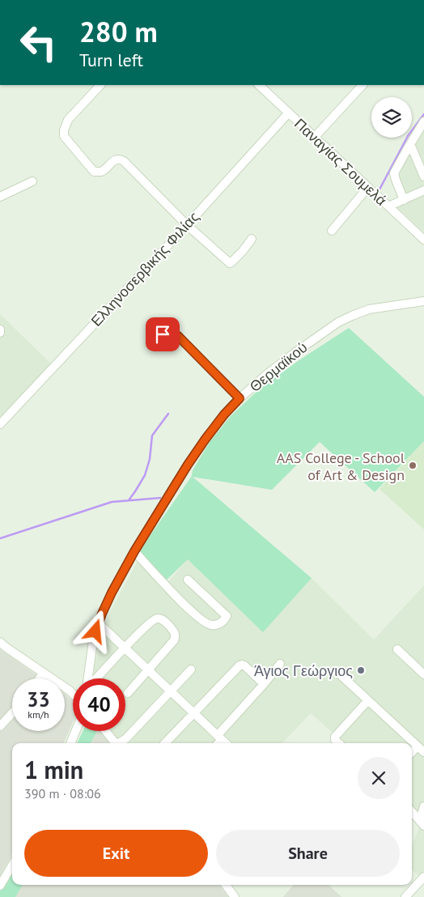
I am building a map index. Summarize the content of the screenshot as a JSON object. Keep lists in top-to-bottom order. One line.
{"streets":{"street":["Παναγίας Σουμελά","Ελληνοσερβικής Φιλίας","Θερμαϊκού"]},"crossings":[["Παναγίας Σουμελά","Ελληνοσερβικής Φιλίας"]],"places":["AAS College - School of Art & Design","Άγιος Γεώργιος"],"page":{"turn":["280 m","Turn left"],"speed":"33 km/h","limit":"40","heading":["1 min","390 m · 08:06"],"buttons":["Exit","Share"]}}
